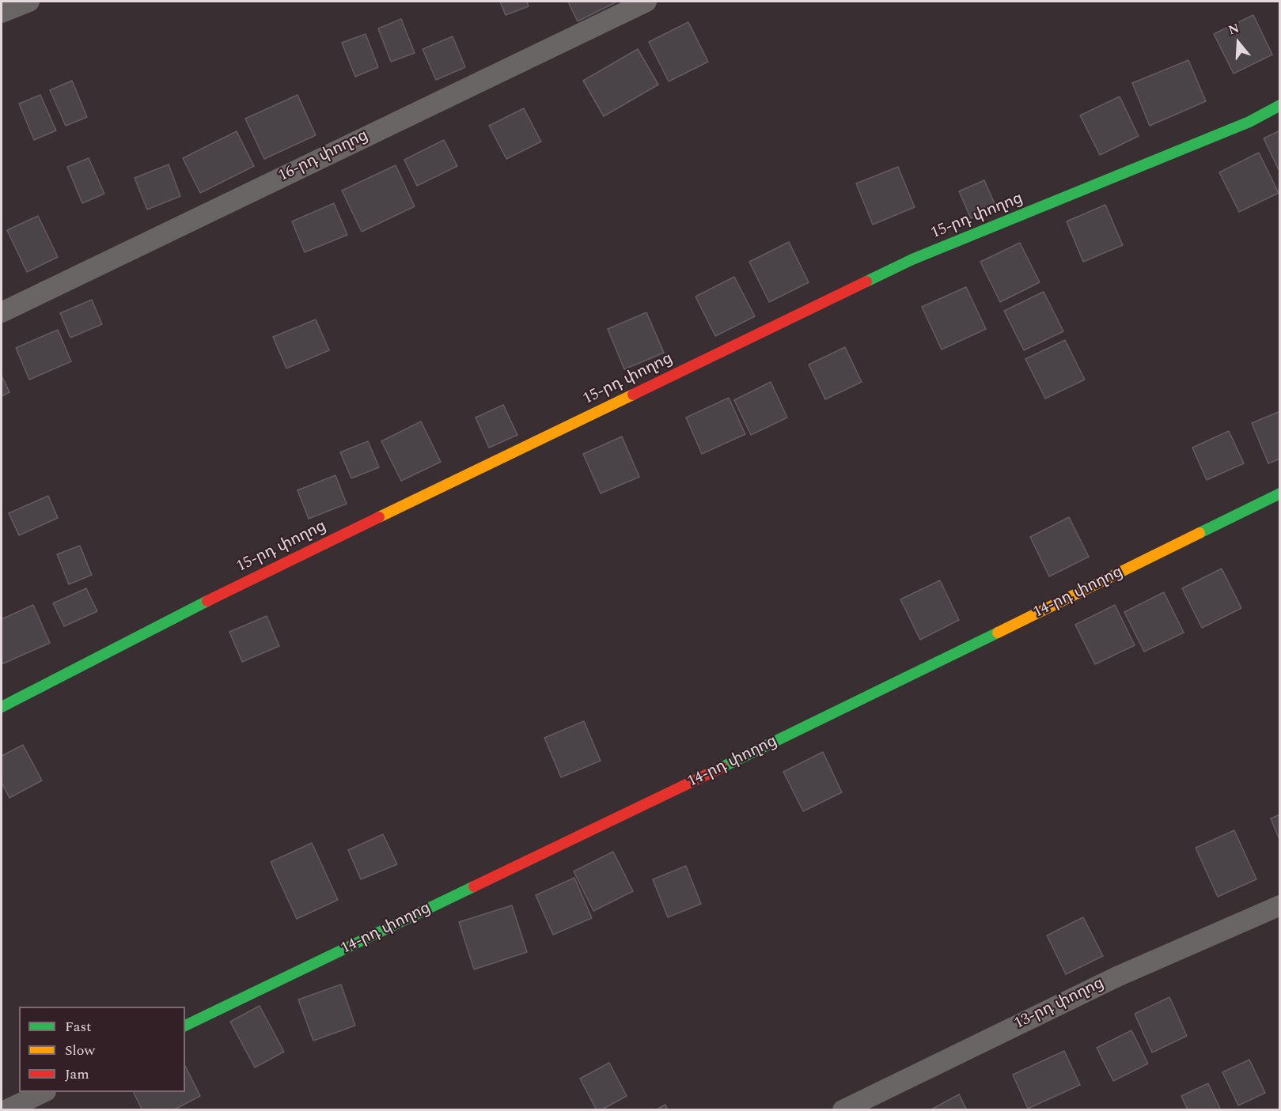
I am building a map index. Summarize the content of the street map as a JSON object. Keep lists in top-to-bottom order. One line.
{"streets":{"street":["16-րդ փողոց","15-րդ փողոց","14-րդ փողոց","13-րդ փողոց"]},"legend":["Fast","Slow","Jam"],"north":"top"}
